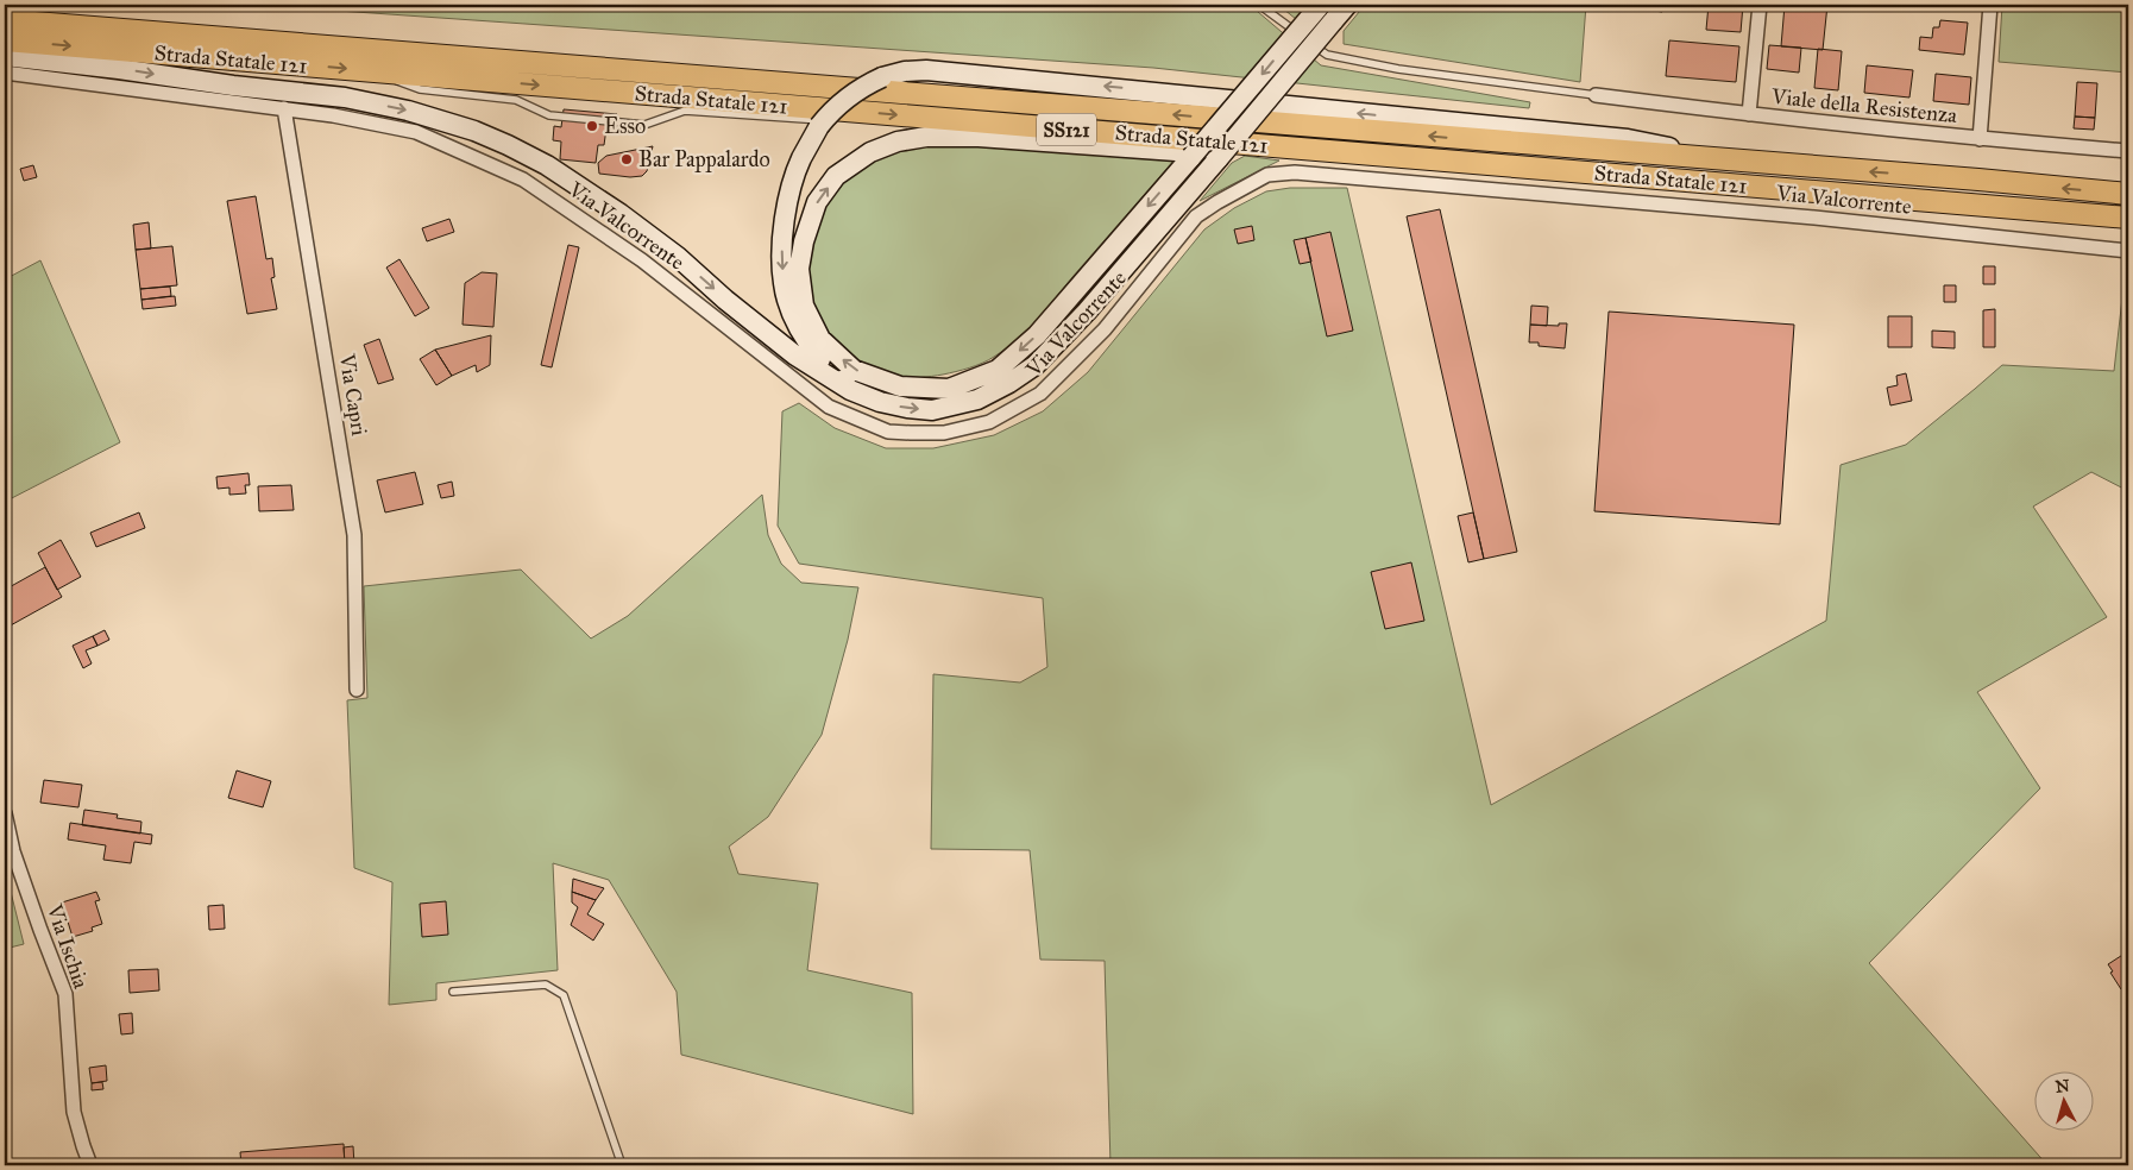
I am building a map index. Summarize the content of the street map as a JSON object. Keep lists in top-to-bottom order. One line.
{"streets":{"main road":["Strada Statale 121","SS121"],"street":["Viale della Resistenza","Via Valcorrente","Via Capri","Via Ischia"]},"crossings":[["Via Valcorrente","Via Capri"]],"places":["Esso","Bar Pappalardo"],"north":"top"}
